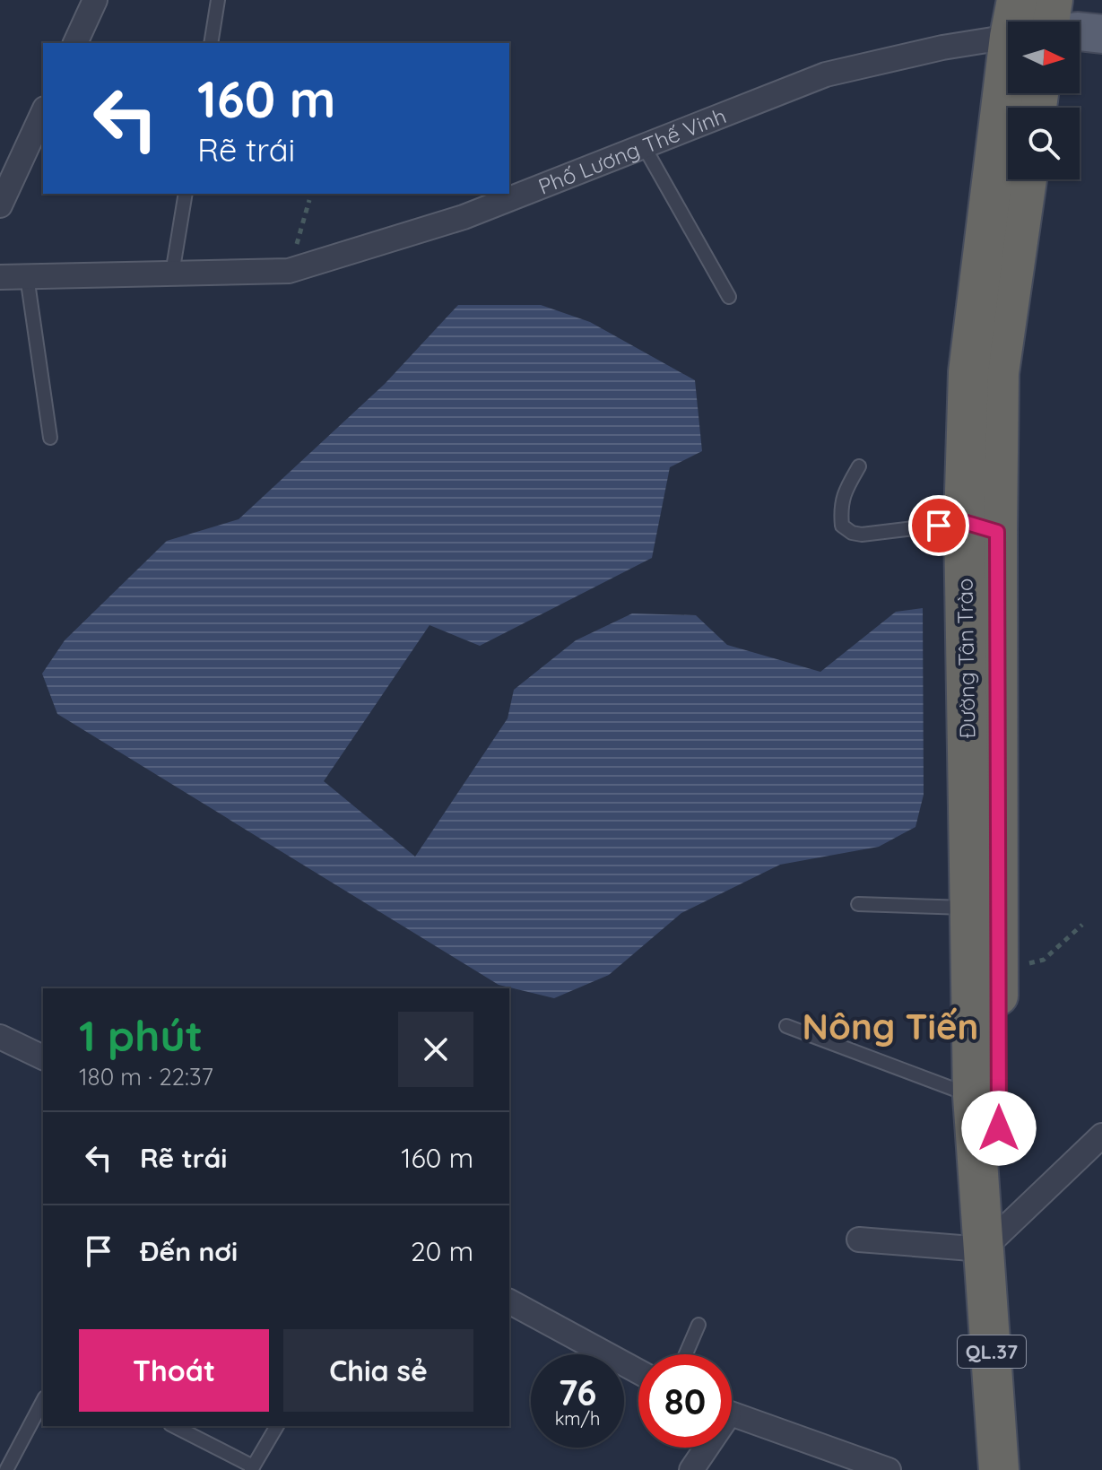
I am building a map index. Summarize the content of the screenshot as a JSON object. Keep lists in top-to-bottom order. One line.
{"streets":{"highway":["Đường Tân Trào","QL.37"],"street":["Phố Lương Thế Vinh"]},"districts":["Nông Tiến"],"north":"right","page":{"turn":["160 m","Rẽ trái"],"heading":["1 phút","180 m · 22:37"],"list":[{"name":"Rẽ trái","value":"160 m"},{"name":"Đến nơi","value":"20 m"}],"buttons":["Thoát","Chia sẻ"],"speed":"76 km/h","limit":"80"}}
